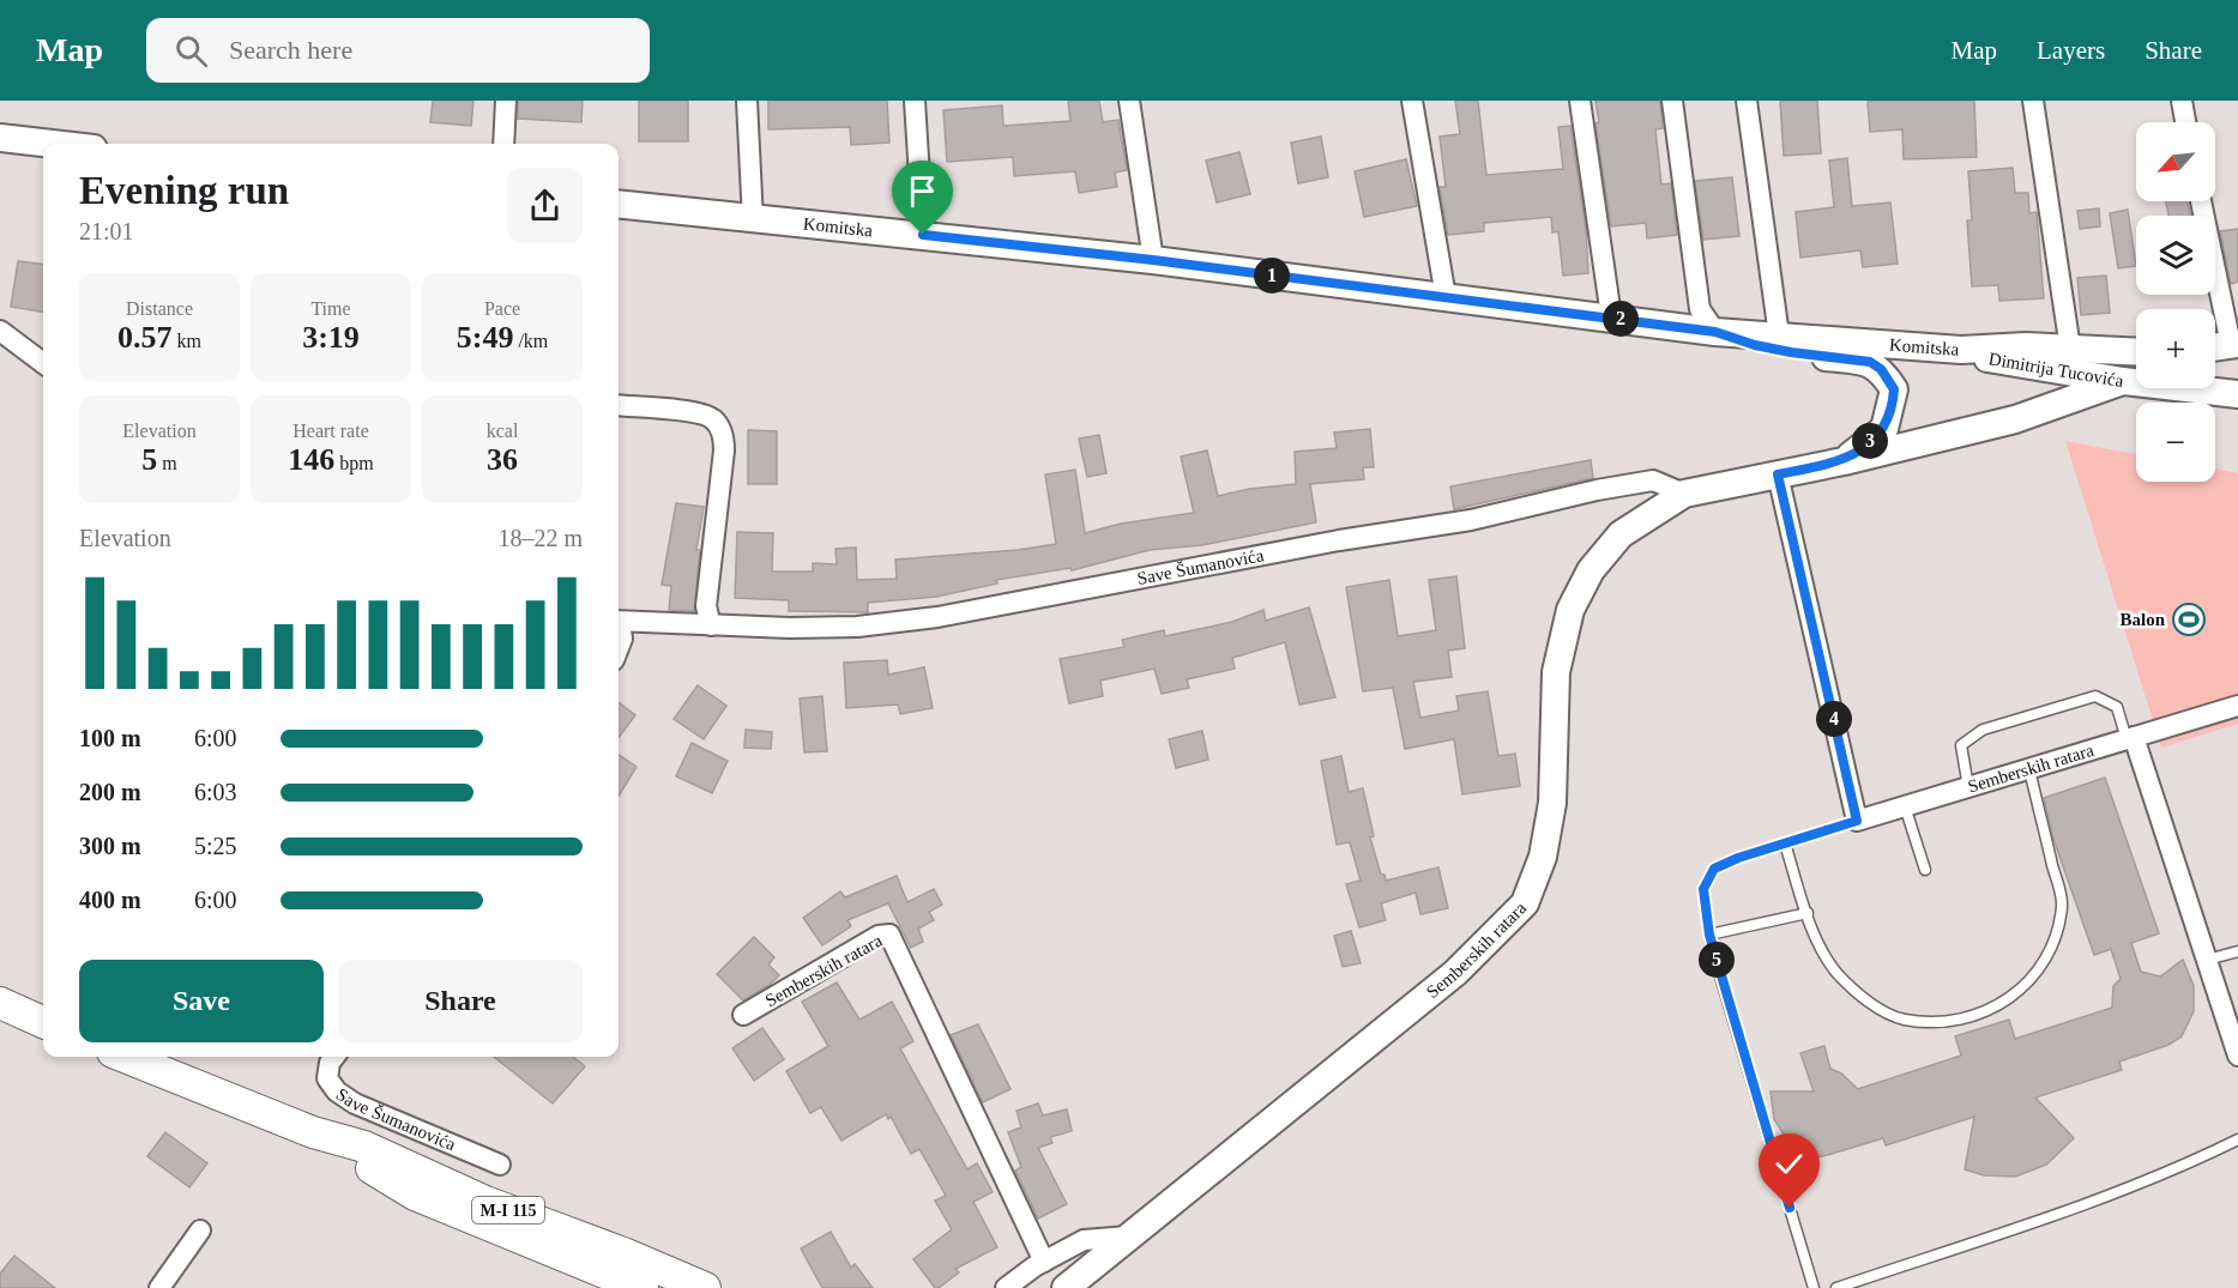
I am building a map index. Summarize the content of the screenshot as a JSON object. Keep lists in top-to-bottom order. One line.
{"streets":{"main road":["Komitska","Dimitrija Tucovića","Semberskih ratara","M-I 115"],"street":["Save Šumanovića"]},"crossings":[["Komitska","Dimitrija Tucovića"],["Dimitrija Tucovića","Semberskih ratara"],["Save Šumanovića","Semberskih ratara"]],"places":{"sports":["Balon"]},"north":"bottom left","page":{"header":"Map","search":"Search here","nav":["Map","Layers","Share"],"map_buttons":["+","−"],"heading":["Evening run","21:01"],"pins":["1","2","3","4","5"],"stats":[["Distance","0.57 km"],["Time","3:19"],["Pace","5:49 /km"],["Elevation","5 m"],["Heart rate","146 bpm"],["kcal","36"]],"chart":["Elevation","18–22 m"],"list":[{"name":"100 m","note":"6:00"},{"name":"200 m","note":"6:03"},{"name":"300 m","note":"5:25"},{"name":"400 m","note":"6:00"}],"buttons":["Save","Share"]}}
